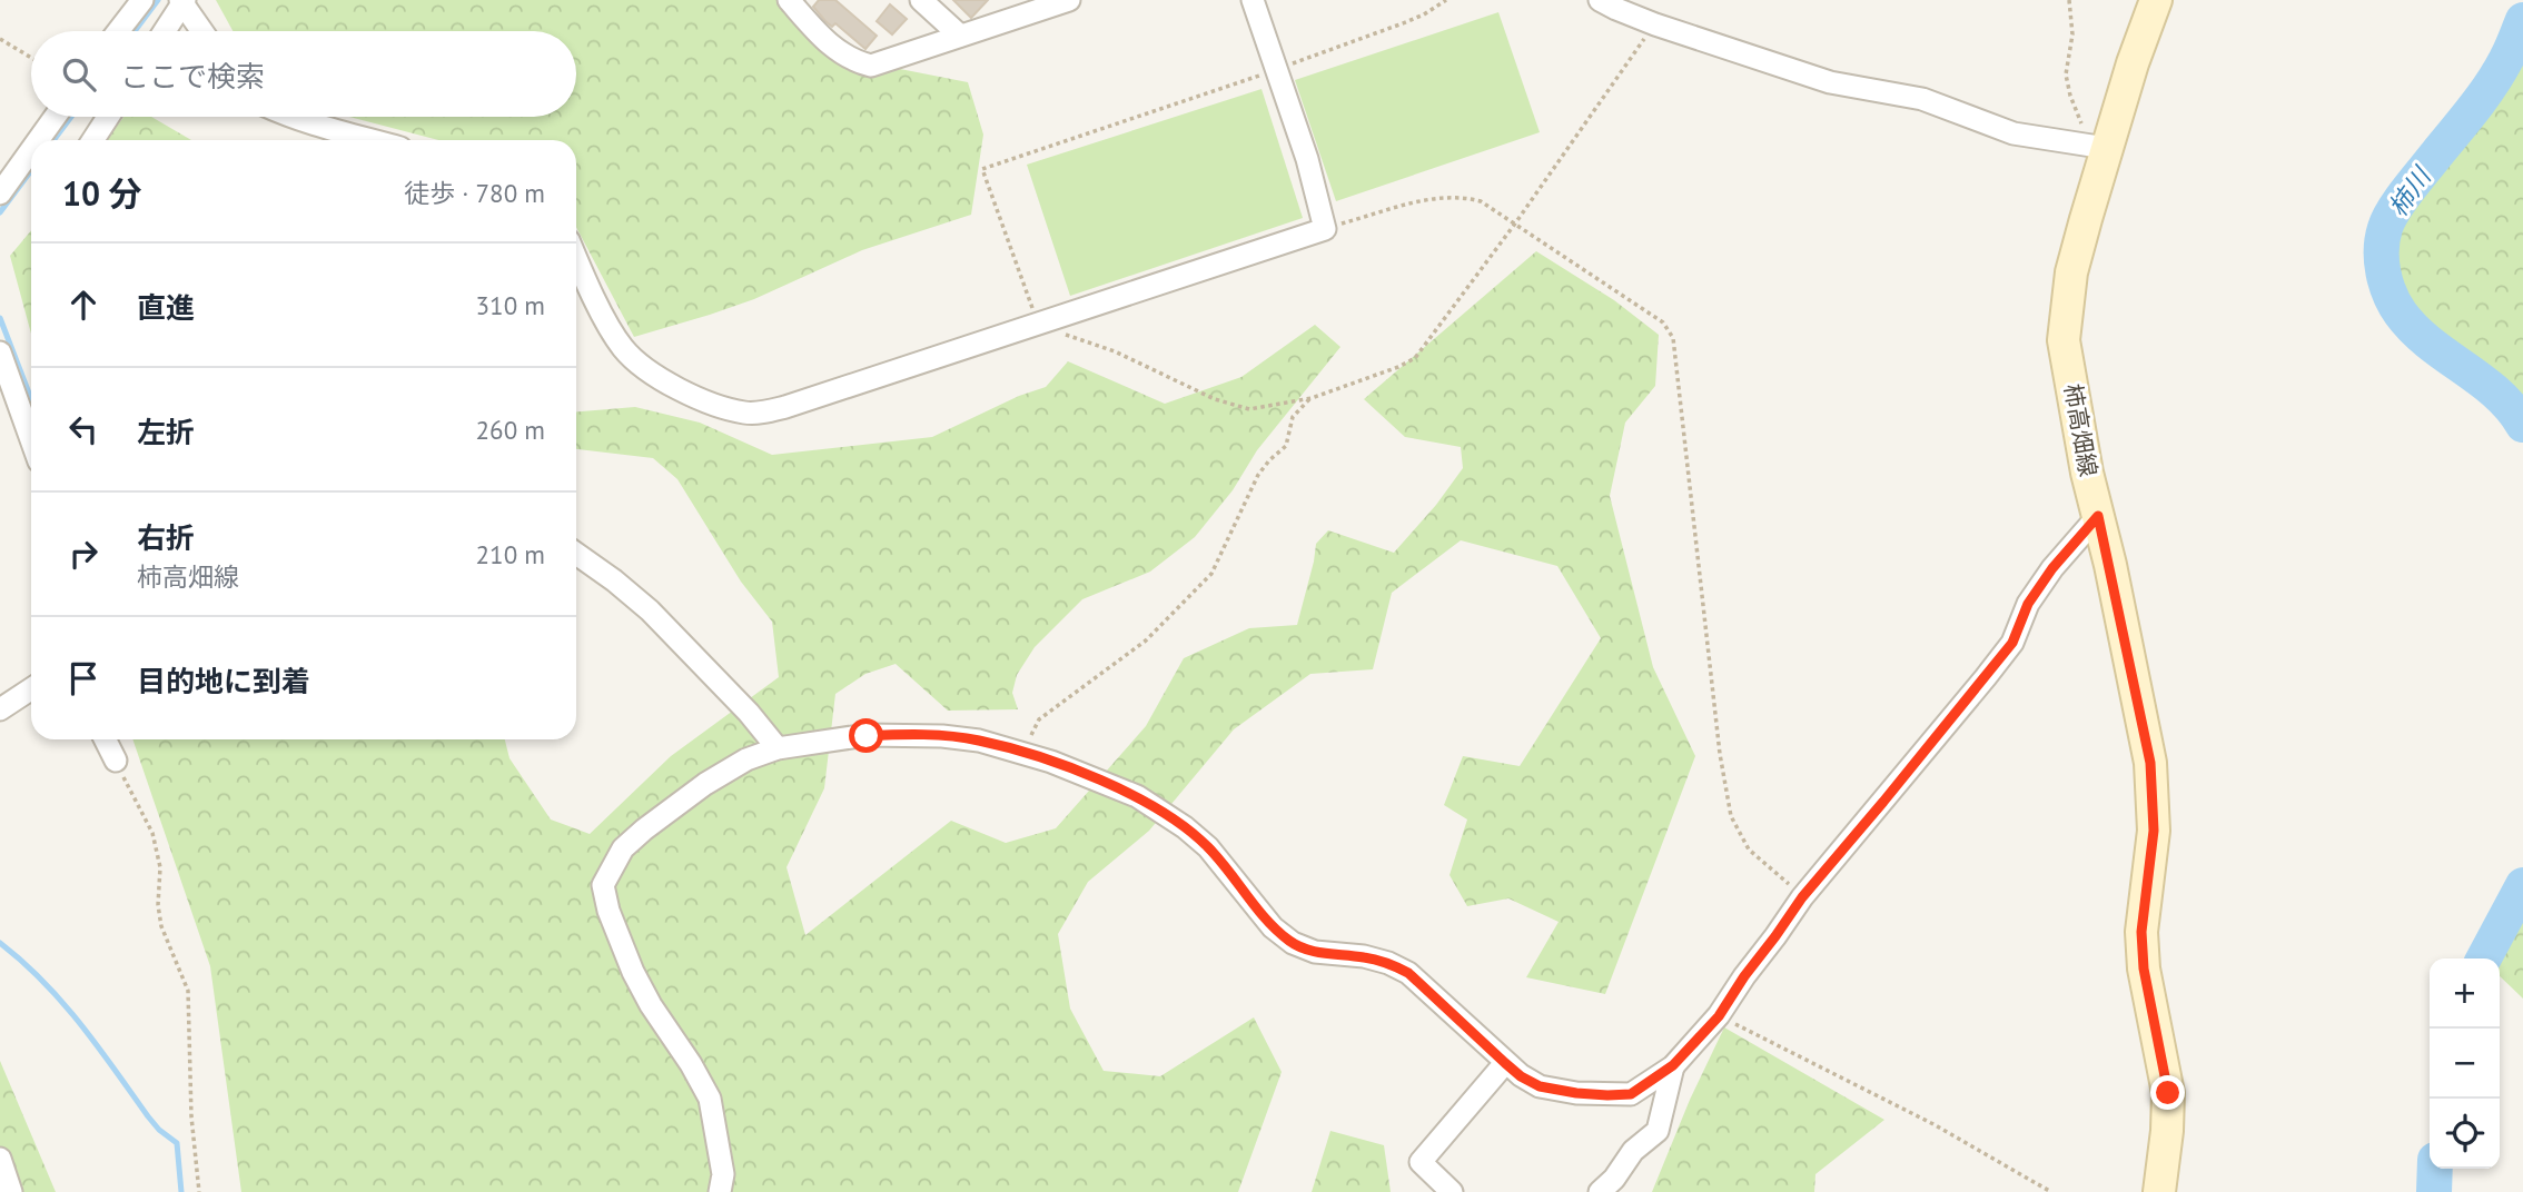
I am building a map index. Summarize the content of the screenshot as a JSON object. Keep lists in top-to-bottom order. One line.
{"streets":{"main road":["柿高畑線"]},"water":["柿川"],"page":{"search":"ここで検索","heading":["10 分","徒歩 · 780 m"],"list":[["直進","310 m"],["左折","260 m"],["右折","柿高畑線","210 m"],"目的地に到着"],"map_buttons":["+","−"]}}
